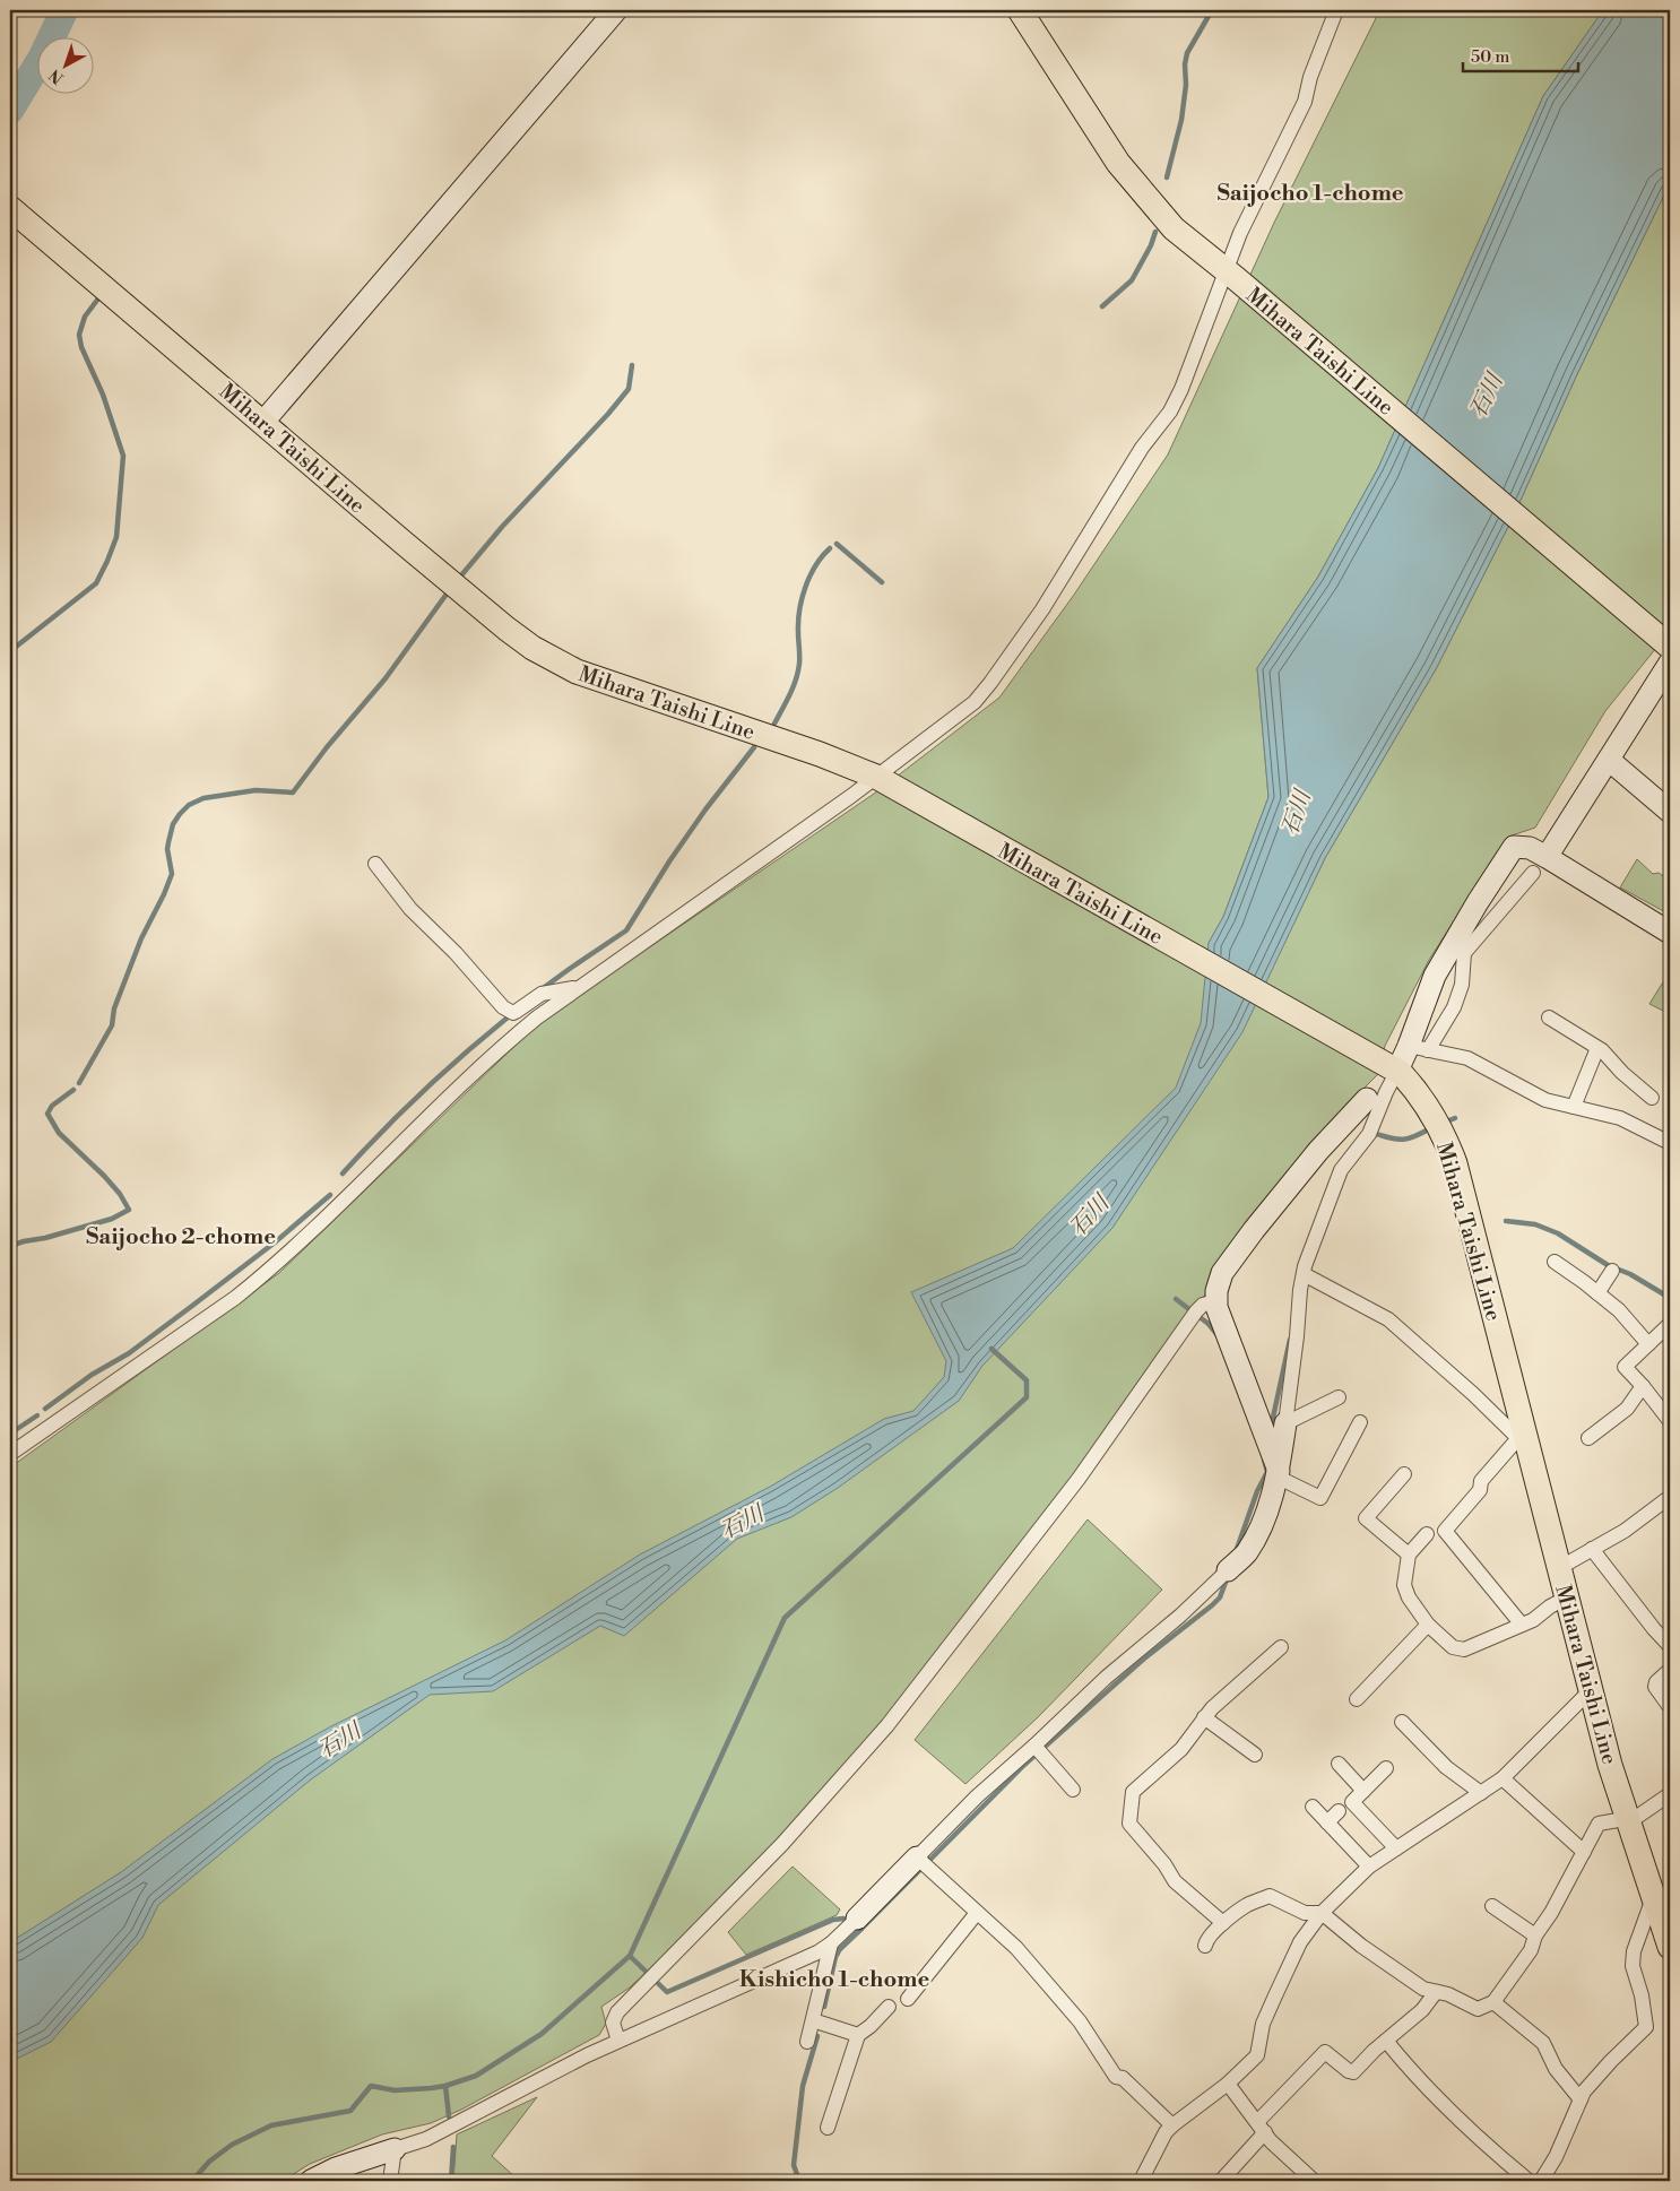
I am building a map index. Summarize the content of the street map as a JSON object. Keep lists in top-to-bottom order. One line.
{"streets":{"main road":["Mihara Taishi Line"]},"districts":["Saijocho 1-chome","Saijocho 2-chome","Kishicho 1-chome"],"water":["石川"],"scale_bar":"50 m","north":"bottom left"}
